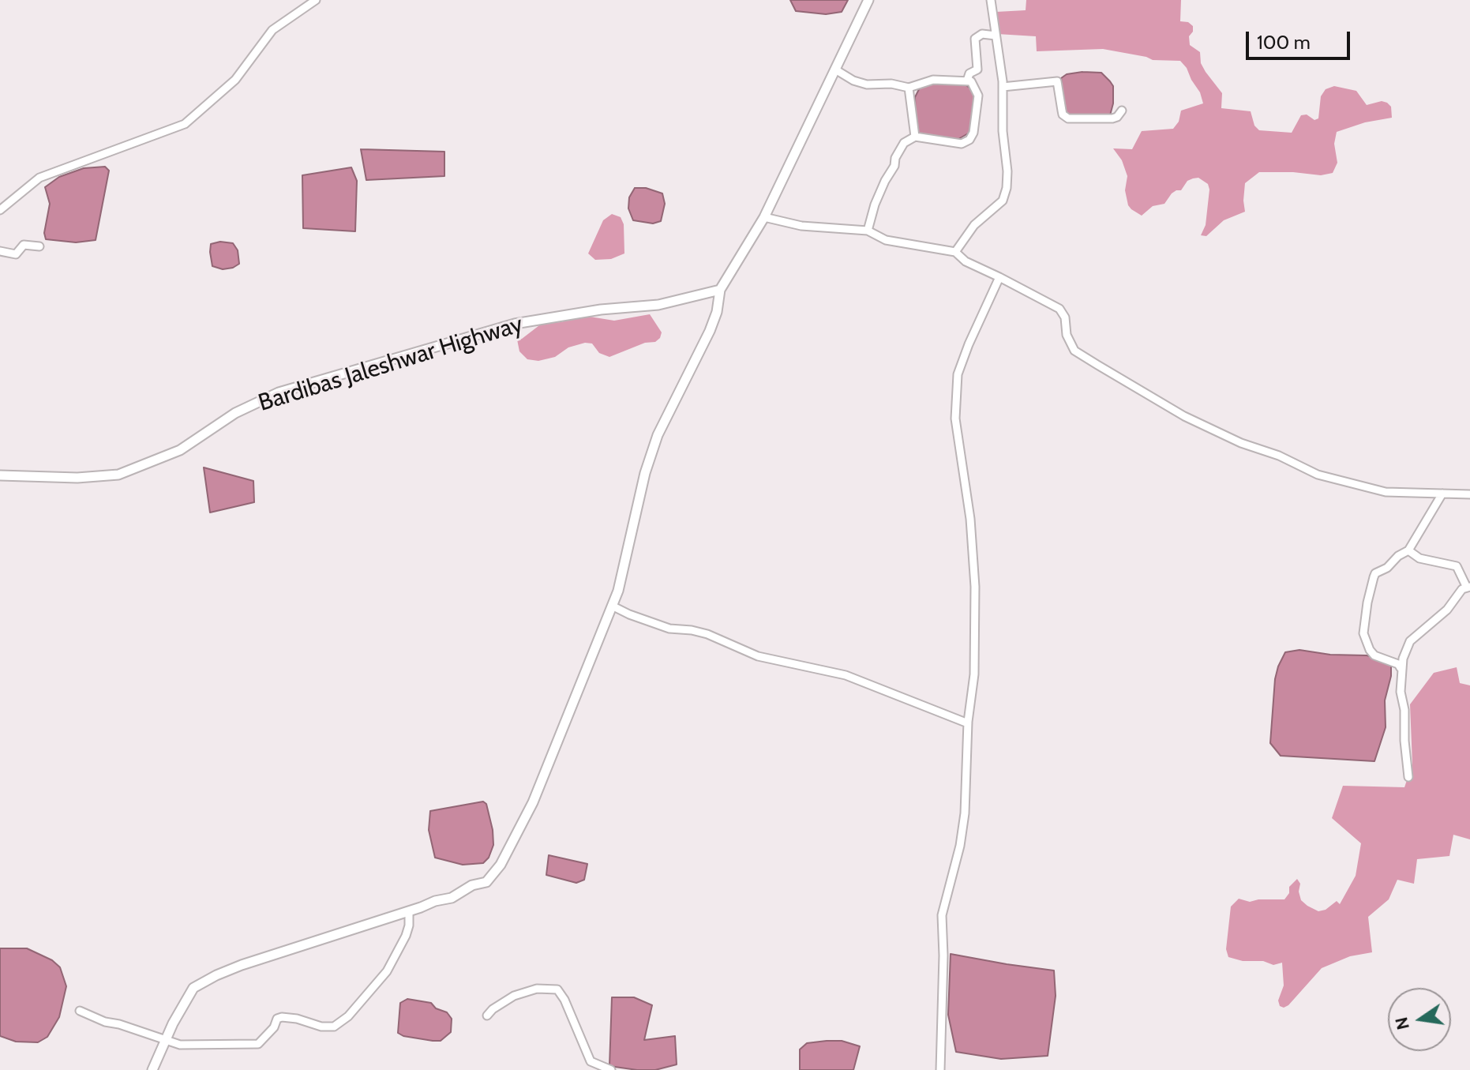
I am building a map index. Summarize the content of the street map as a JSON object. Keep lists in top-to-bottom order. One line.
{"streets":{"main road":["Bardibas Jaleshwar Highway"]},"scale_bar":"100 m","north":"left"}
